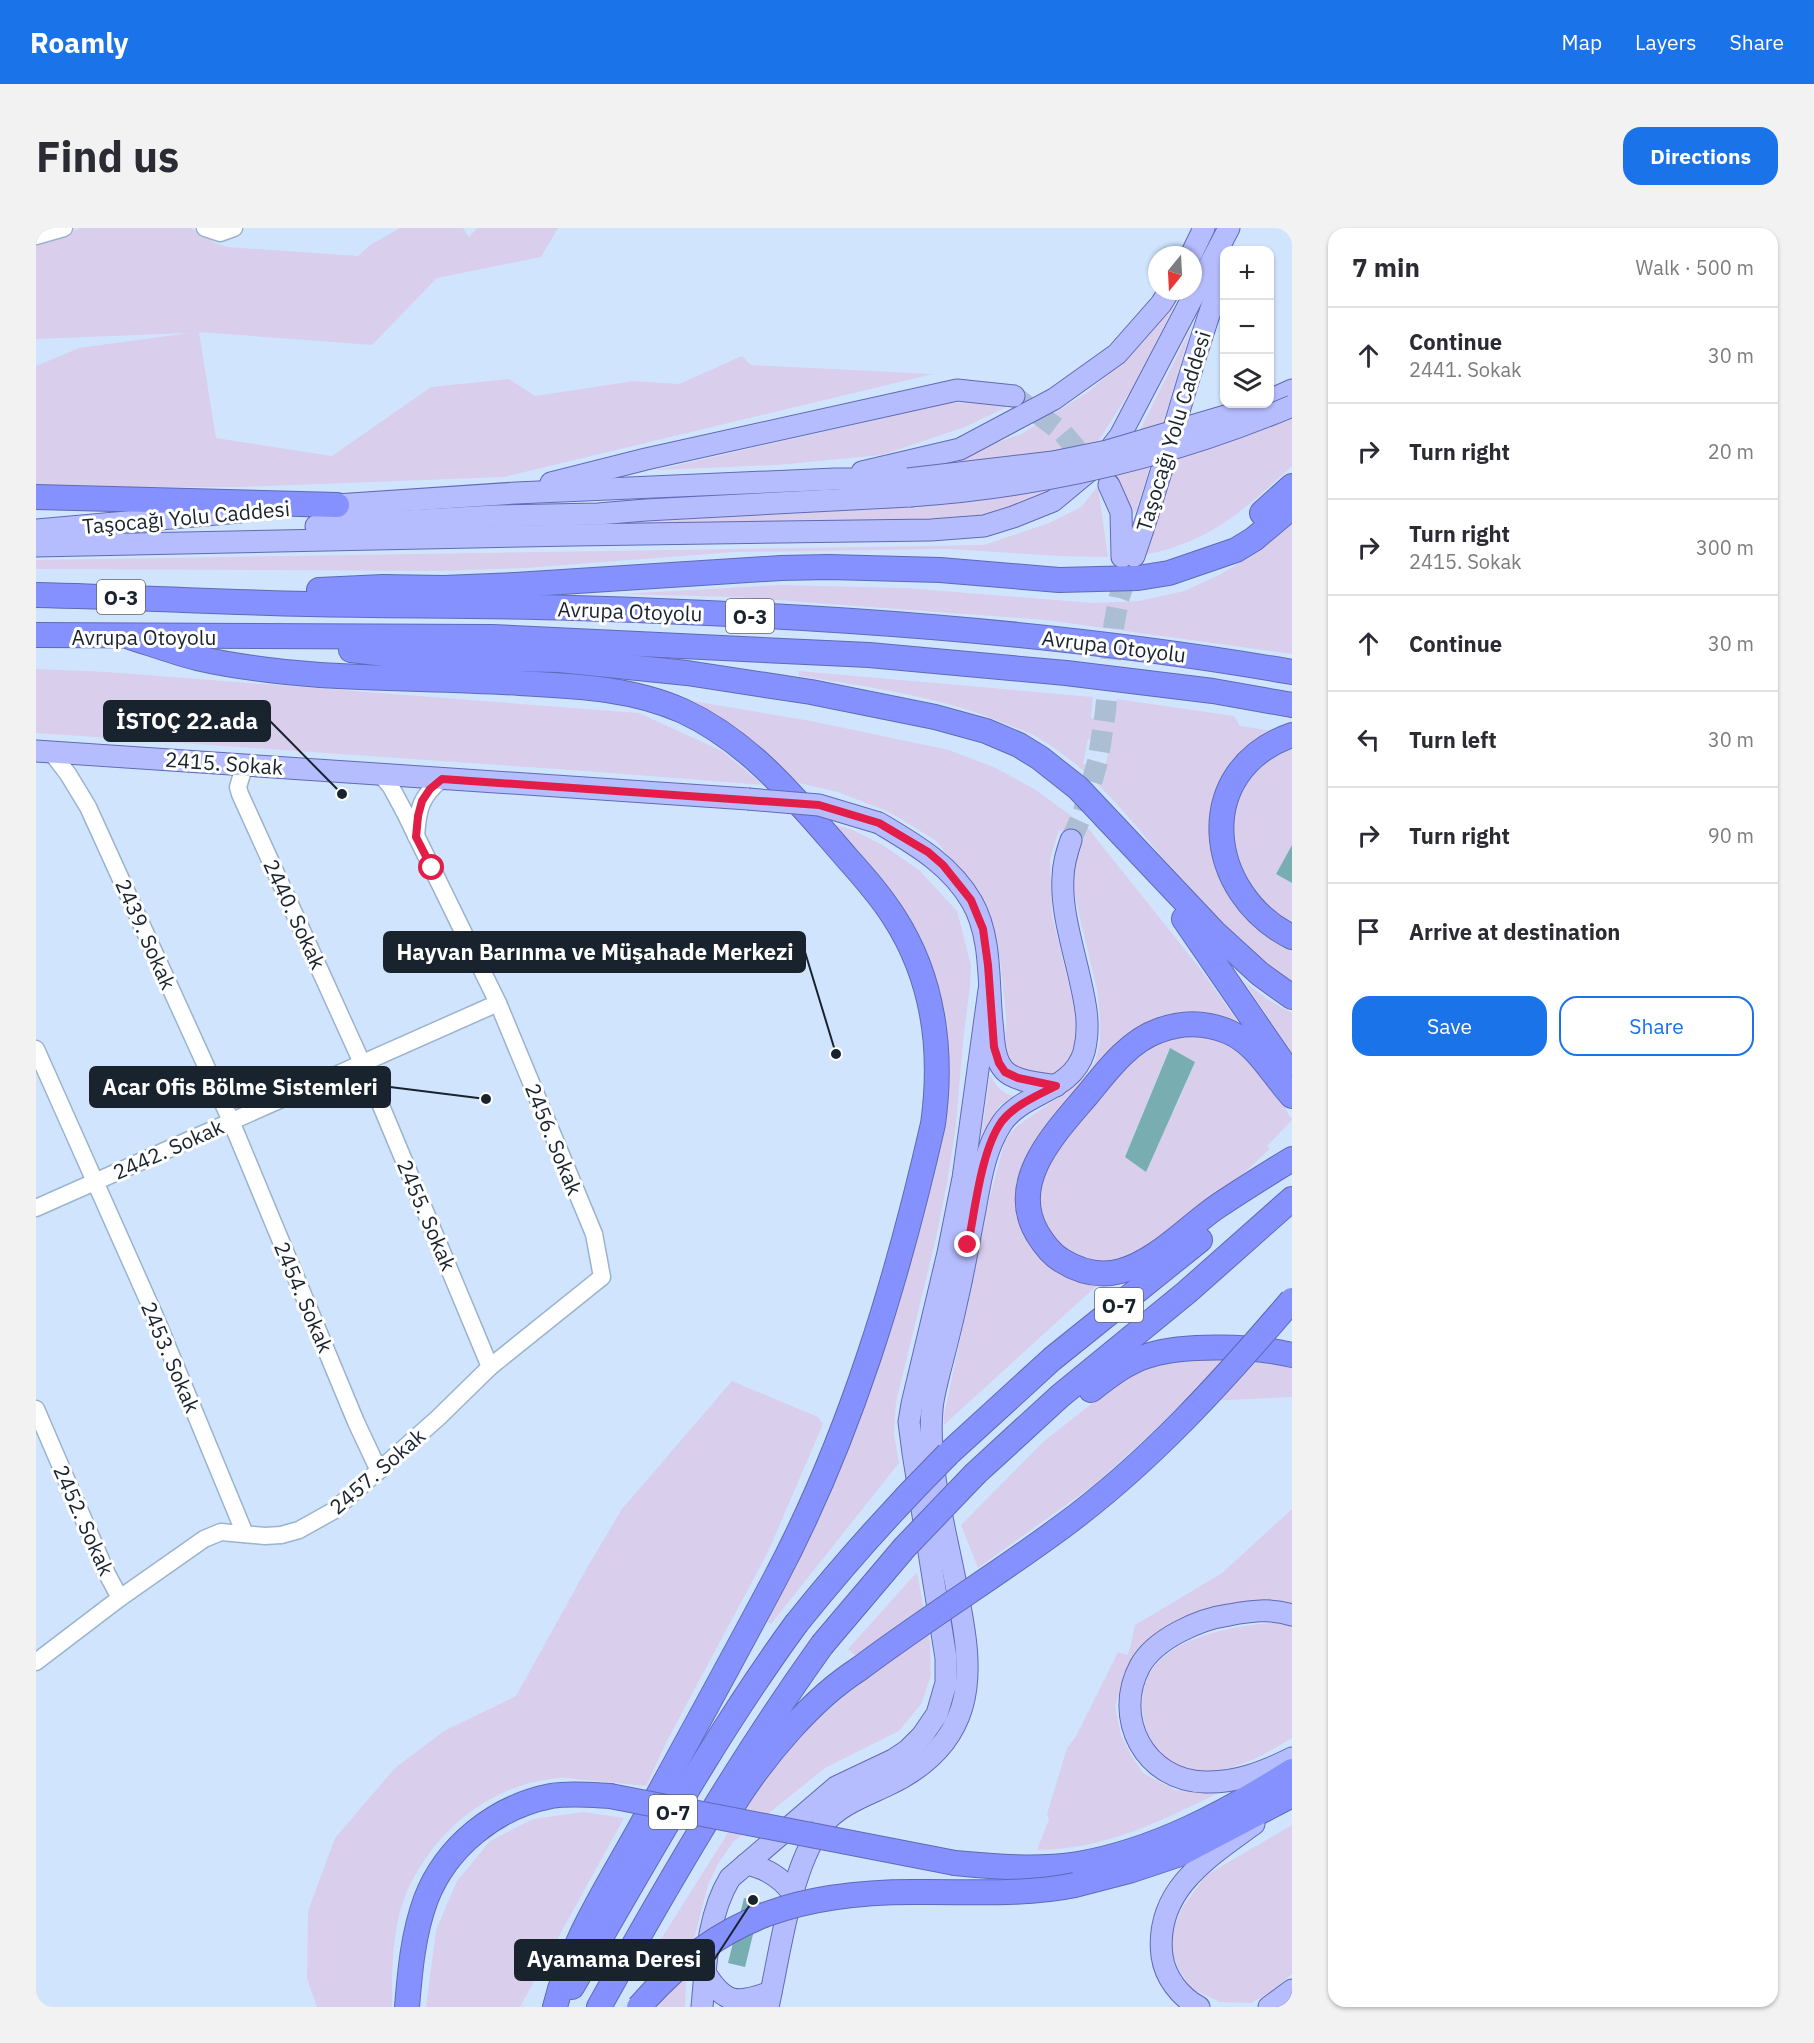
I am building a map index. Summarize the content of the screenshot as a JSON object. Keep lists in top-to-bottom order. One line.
{"streets":{"highway":["O-3","Avrupa Otoyolu","O-7"],"main road":["Taşocağı Yolu Caddesi","2415. Sokak"],"street":["2440. Sokak","2439. Sokak","2456. Sokak","2442. Sokak","2455. Sokak","2454. Sokak","2453. Sokak","2457. Sokak","2452. Sokak"]},"crossings":[["2415. Sokak","2440. Sokak"],["2415. Sokak","2439. Sokak"],["2415. Sokak","2456. Sokak"],["2440. Sokak","2442. Sokak"],["2440. Sokak","2455. Sokak"],["2439. Sokak","2442. Sokak"],["2439. Sokak","2454. Sokak"],["2456. Sokak","2442. Sokak"],["2456. Sokak","2457. Sokak"],["2442. Sokak","2455. Sokak"],["2442. Sokak","2454. Sokak"],["2442. Sokak","2453. Sokak"],["2455. Sokak","2457. Sokak"],["2454. Sokak","2457. Sokak"],["2453. Sokak","2457. Sokak"],["2457. Sokak","2452. Sokak"]],"places":["İSTOÇ 22.ada","Hayvan Barınma ve Müşahade Merkezi","Acar Ofis Bölme Sistemleri","Ayamama Deresi"],"north":"bottom","page":{"header":"Roamly","nav":["Map","Layers","Share"],"buttons":["Directions",["Save","Share"]],"title":"Find us","heading":["7 min","Walk · 500 m"],"map_buttons":["+","−"],"list":[["Continue","2441. Sokak","30 m"],["Turn right","20 m"],["Turn right","2415. Sokak","300 m"],["Continue","30 m"],["Turn left","30 m"],["Turn right","90 m"],"Arrive at destination"]}}
